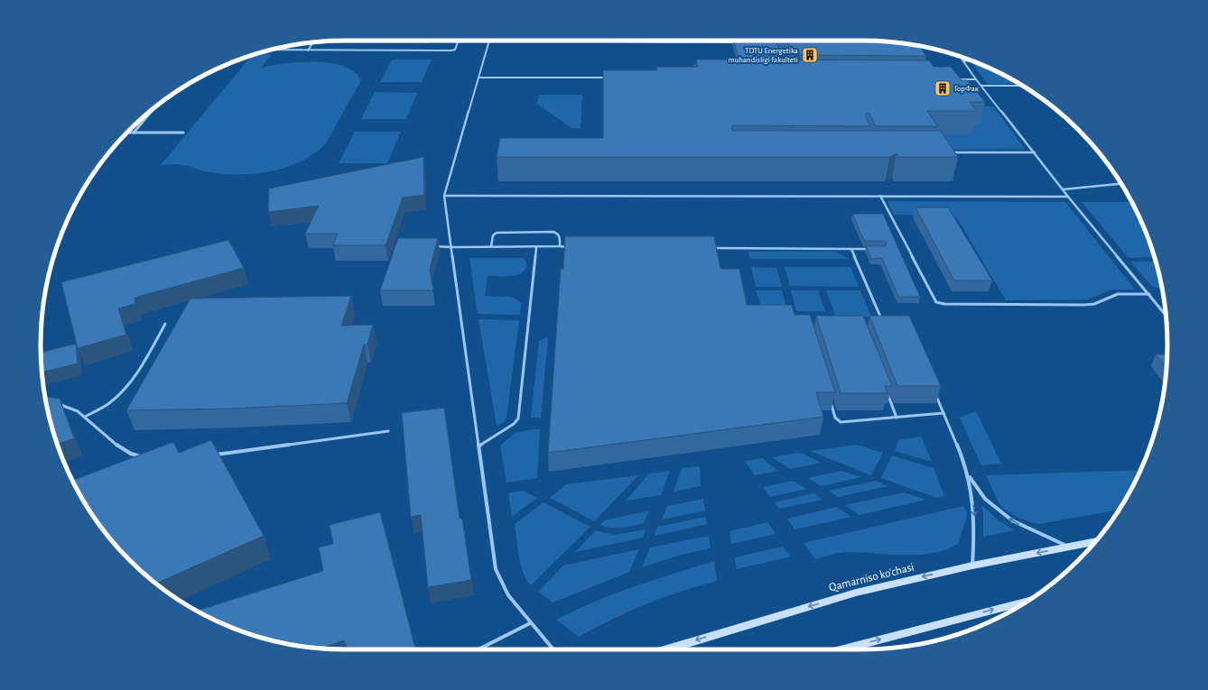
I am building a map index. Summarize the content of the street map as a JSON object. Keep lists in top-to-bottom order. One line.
{"streets":{"main road":["Qamarniso ko'chasi"]},"places":{"building":["TDTU Energetika muhandisligi fakulteti","ГорФак"]}}
